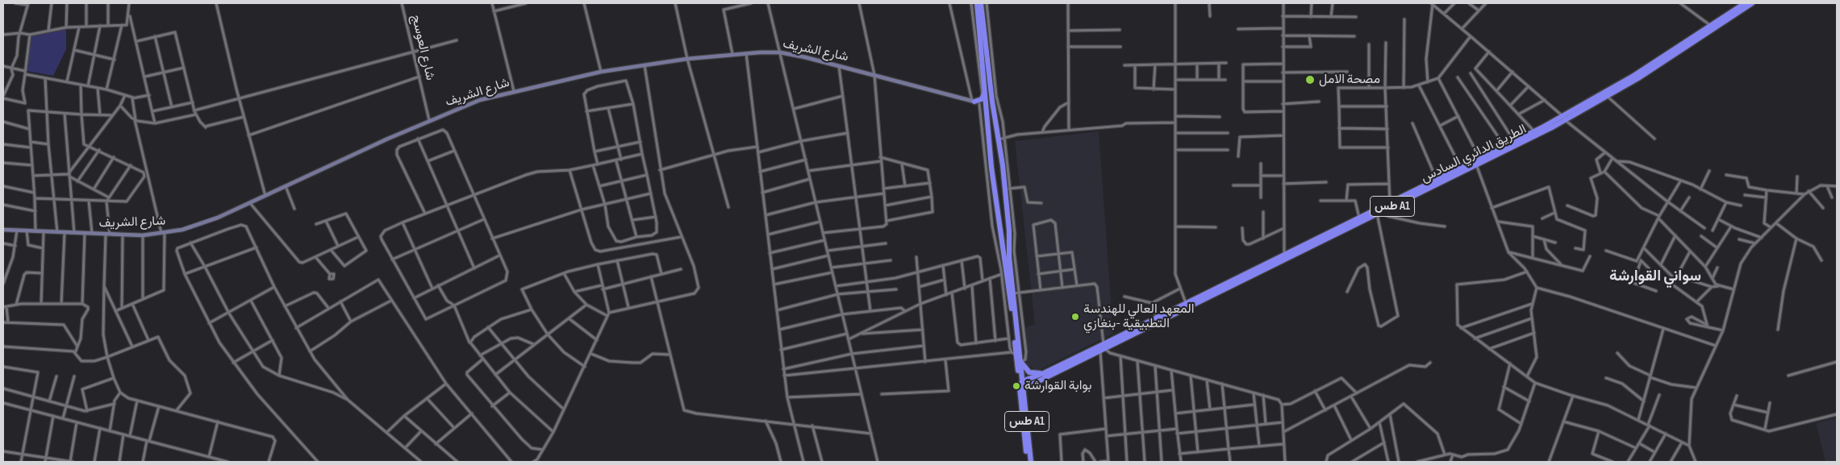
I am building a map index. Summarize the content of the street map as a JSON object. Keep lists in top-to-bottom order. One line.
{"streets":{"highway":["الطريق الدائري السادس","طس A1"],"main road":["شارع الشريف"],"street":["شارع العوسج"]},"crossings":[["شارع العوسج","شارع الشريف"],["الطريق الدائري السادس","طس A1"]],"districts":["سواني القوارشة"],"places":["مصحة الامل","المعهد العالي للهندسة التطبيقية -بنغازي","بوابة القوارشة"]}
